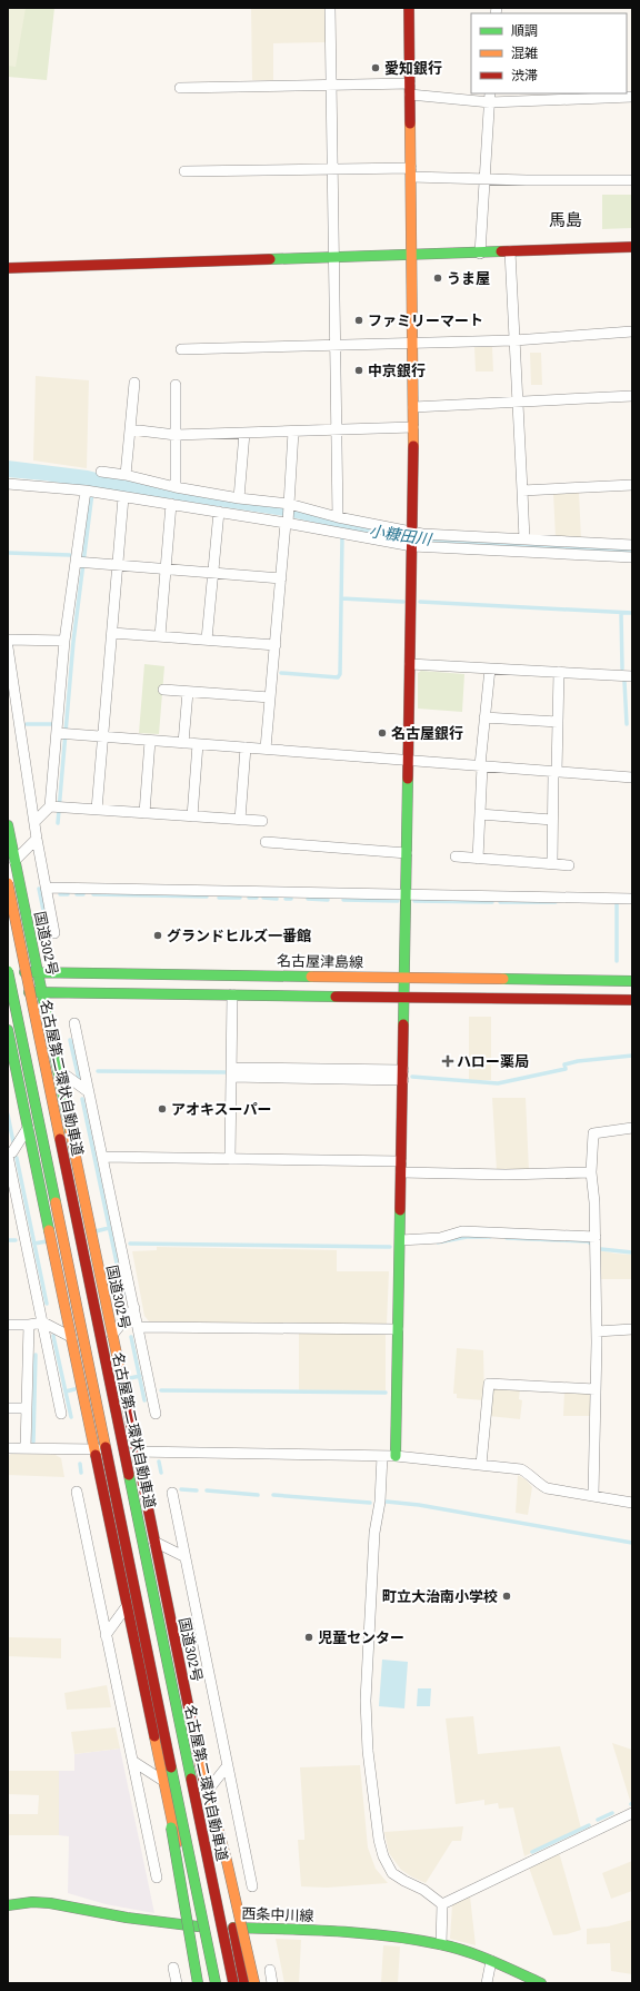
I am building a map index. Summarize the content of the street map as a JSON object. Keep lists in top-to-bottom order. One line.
{"streets":{"main road":["国道302号","名古屋津島線","名古屋第二環状自動車道","西条中川線"]},"crossings":[["国道302号","名古屋津島線"],["国道302号","西条中川線"]],"districts":["馬島"],"water":["小糠田川"],"places":{"other":["愛知銀行","うま屋","ファミリーマート","中京銀行","名古屋銀行","グランドヒルズ一番館","アオキスーパー","町立大治南小学校","児童センター"],"health":["ハロー薬局"]},"legend":["順調","混雑","渋滞"]}
